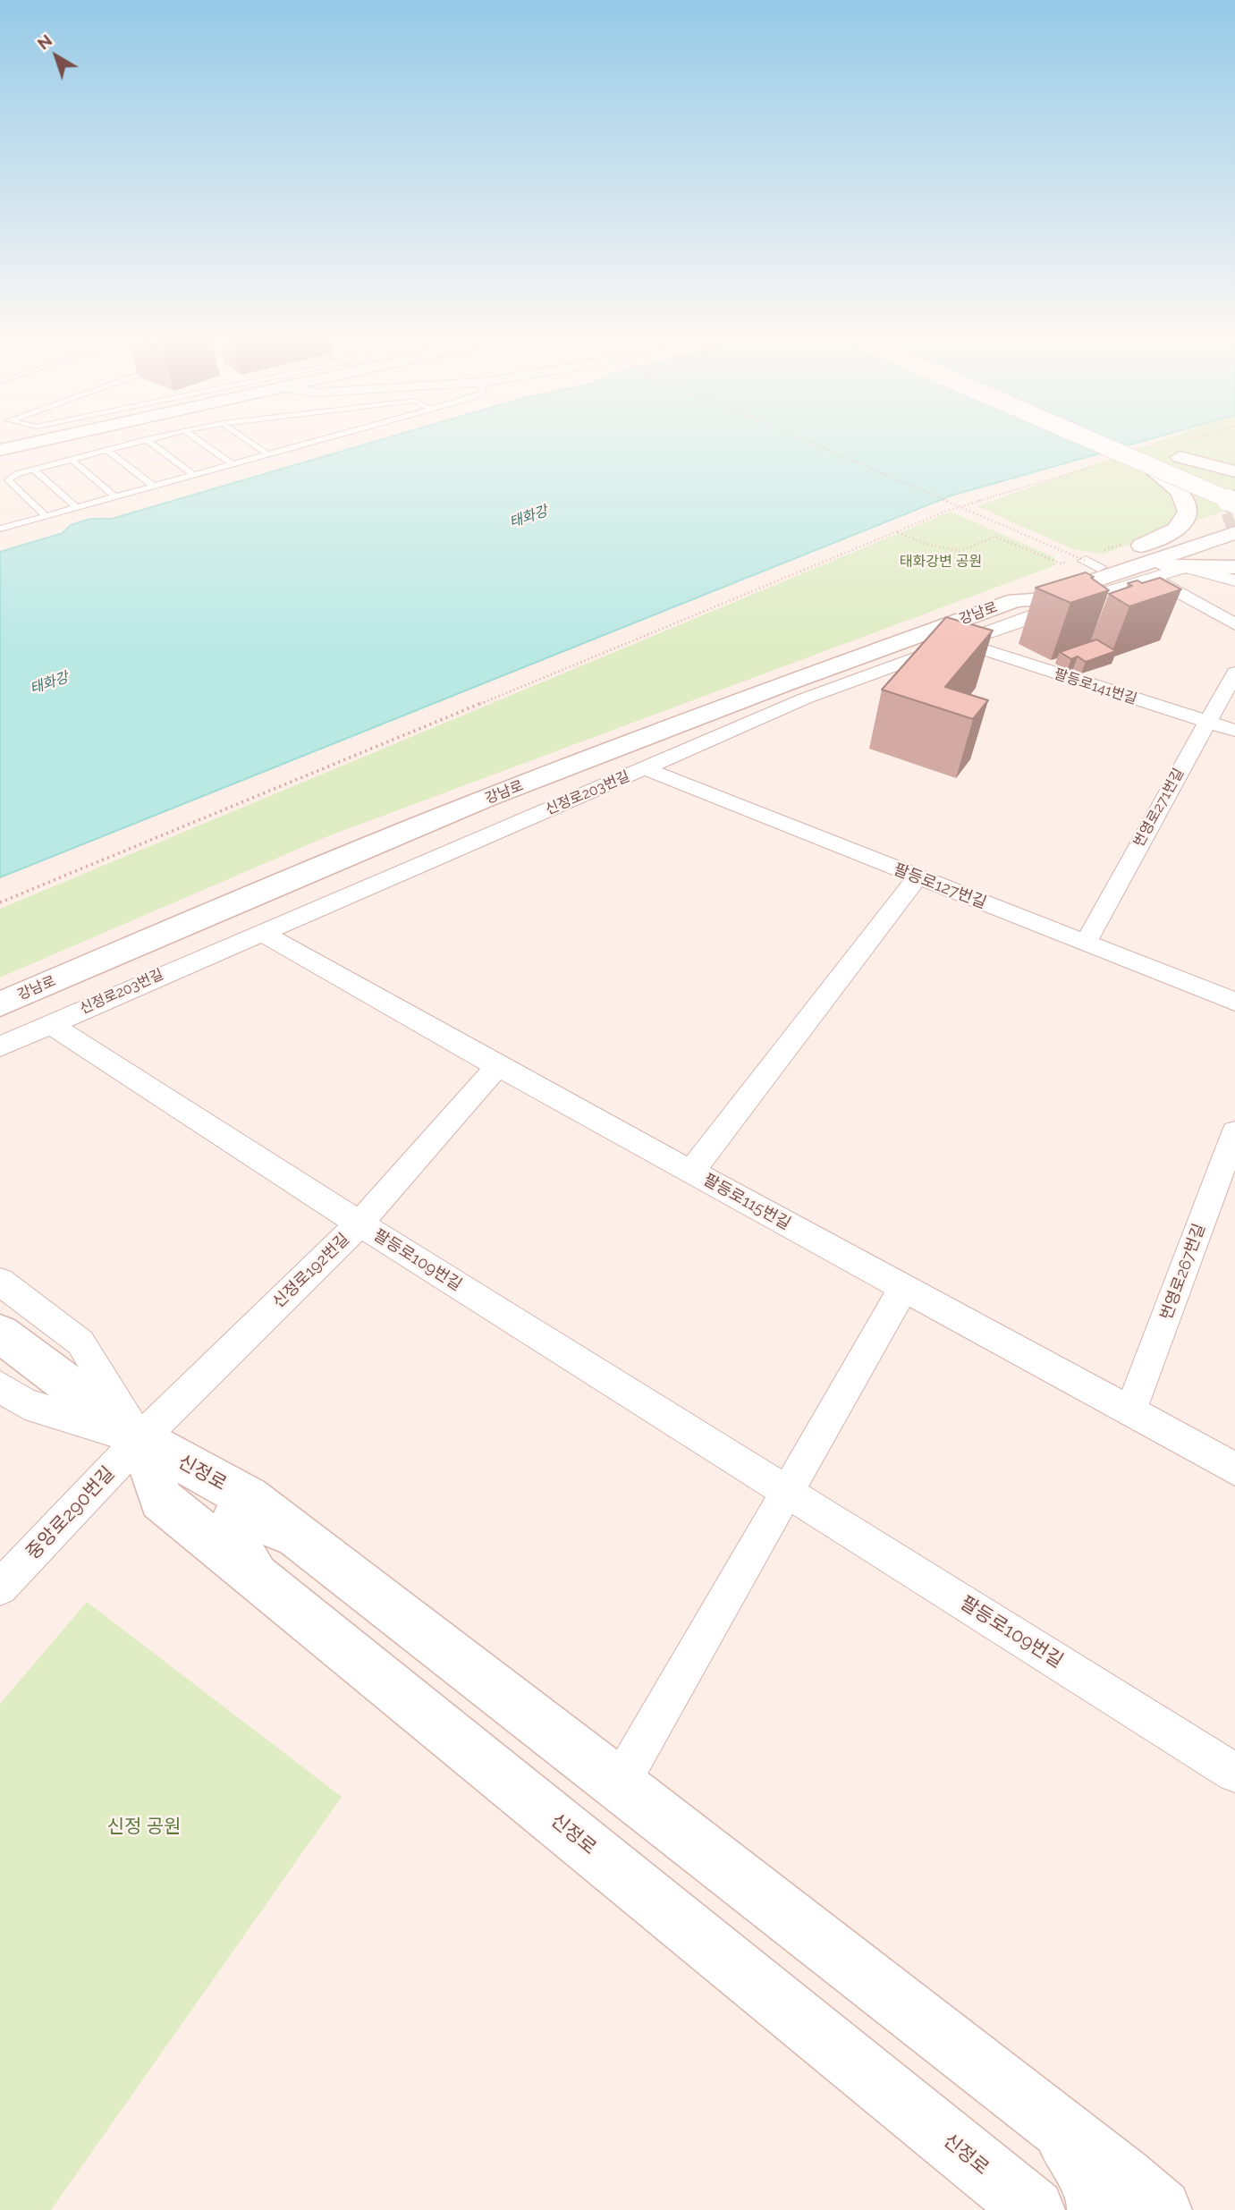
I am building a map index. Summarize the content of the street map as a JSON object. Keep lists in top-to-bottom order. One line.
{"streets":{"main road":["강남로","신정로"],"street":["팔등로141번길","신정로203번길","번영로271번길","팔등로127번길","팔등로115번길","팔등로109번길","신정로192번길","번영로267번길","중앙로290번길"]},"crossings":[["강남로","신정로203번길"],["팔등로141번길","신정로203번길"],["팔등로141번길","번영로271번길"],["신정로203번길","팔등로127번길"],["신정로203번길","팔등로115번길"],["신정로203번길","팔등로109번길"],["번영로271번길","팔등로127번길"],["팔등로115번길","신정로192번길"],["팔등로115번길","번영로267번길"],["팔등로109번길","신정로192번길"],["신정로192번길","신정로"],["신정로192번길","중앙로290번길"],["신정로","중앙로290번길"]],"water":["태화강"],"parks":["태화강변 공원","신정 공원"],"north":"top left"}
